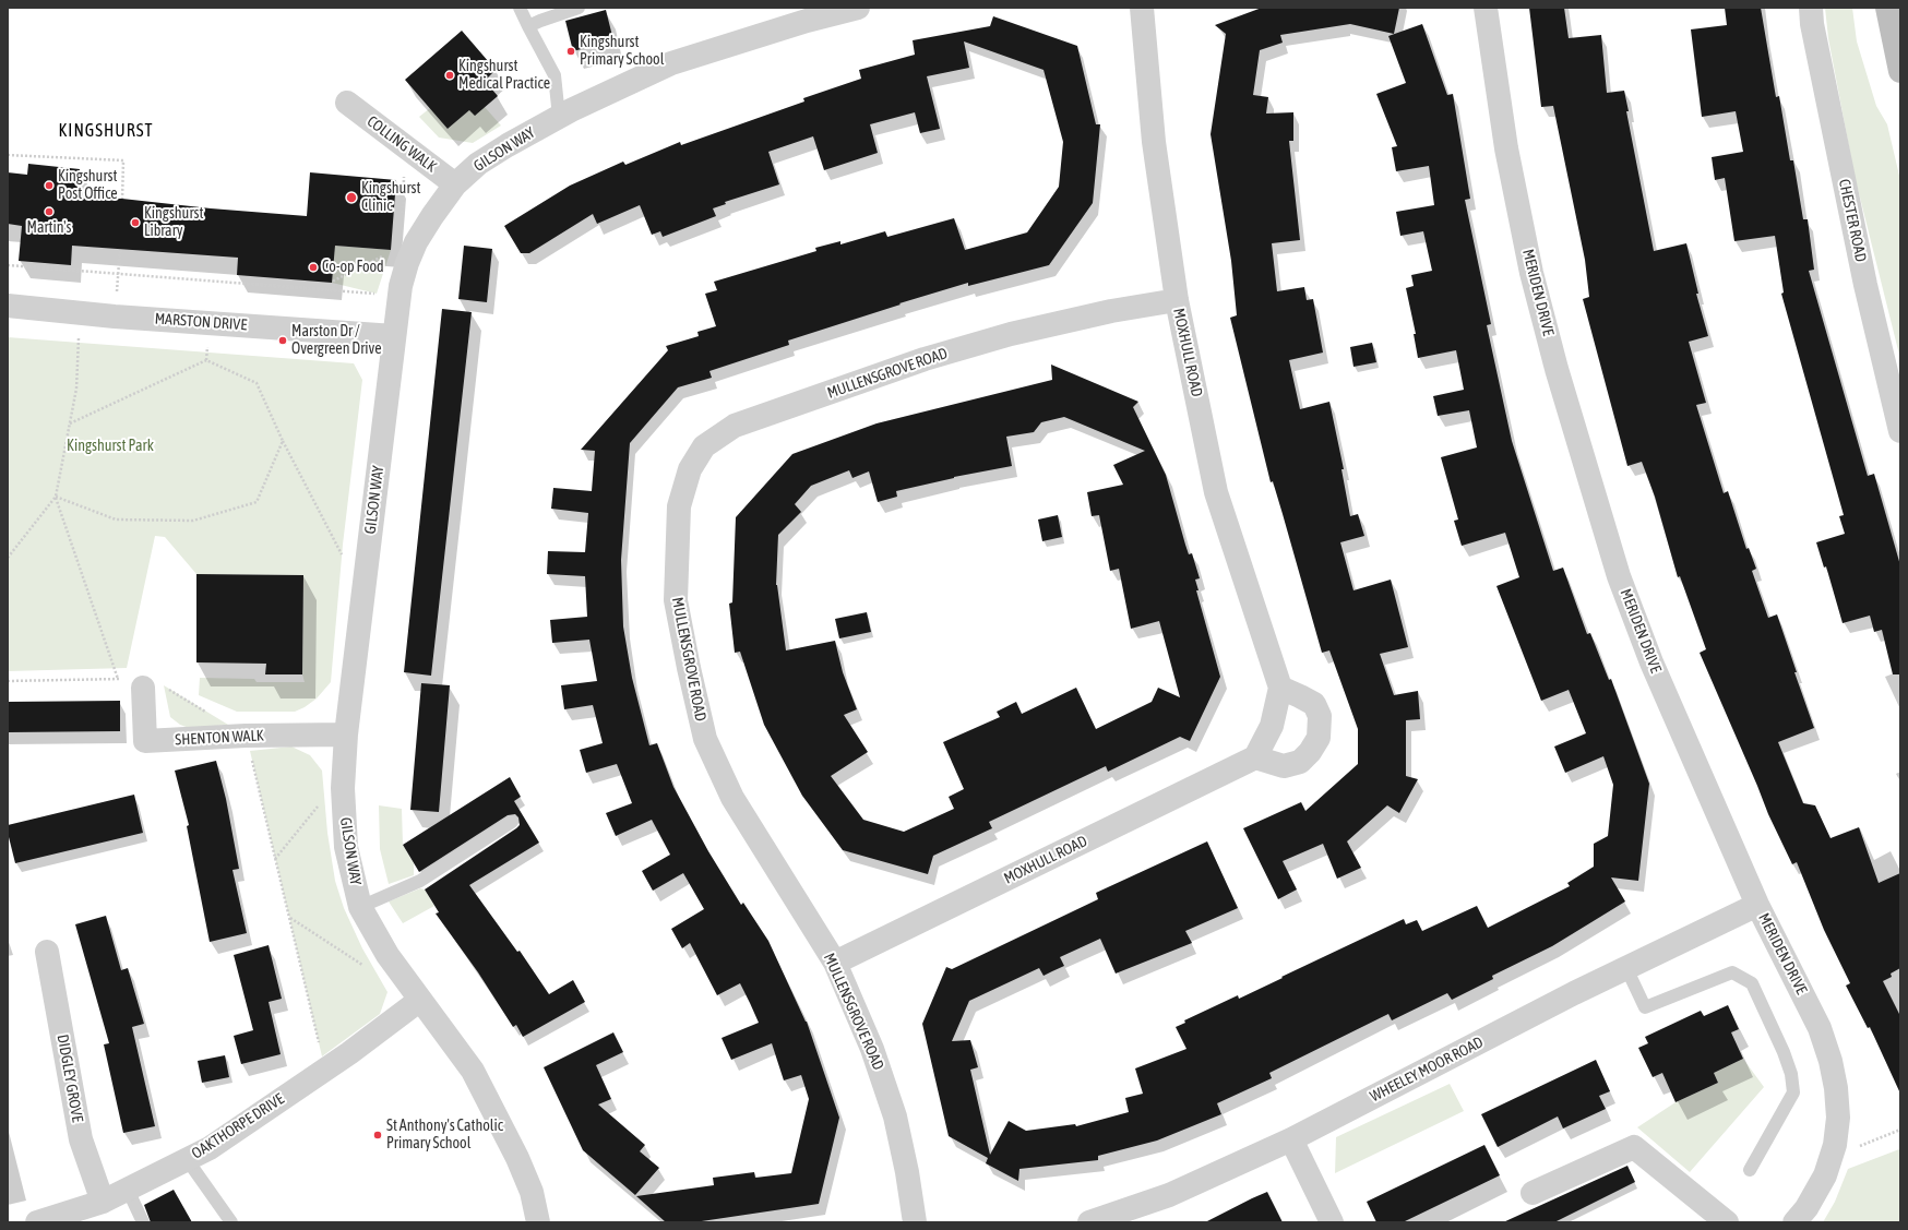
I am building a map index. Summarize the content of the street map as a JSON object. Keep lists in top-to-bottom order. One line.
{"streets":{"street":["COLLING WALK","GILSON WAY","CHESTER ROAD","MERIDEN DRIVE","MARSTON DRIVE","MOXHULL ROAD","MULLENSGROVE ROAD","SHENTON WALK","WHEELEY MOOR ROAD","DIDGLEY GROVE","OAKTHORPE DRIVE"]},"crossings":[["COLLING WALK","GILSON WAY"],["GILSON WAY","MARSTON DRIVE"],["GILSON WAY","SHENTON WALK"],["GILSON WAY","OAKTHORPE DRIVE"],["MERIDEN DRIVE","WHEELEY MOOR ROAD"],["MOXHULL ROAD","MULLENSGROVE ROAD"],["DIDGLEY GROVE","OAKTHORPE DRIVE"]],"districts":["KINGSHURST"],"parks":["Kingshurst Park"],"places":["Kingshurst Primary School","Kingshurst Medical Practice","Kingshurst Post Office","Kingshurst Clinic","Martin's","Kingshurst Library","Co-op Food","Marston Dr / Overgreen Drive","St Anthony's Catholic Primary School"]}
